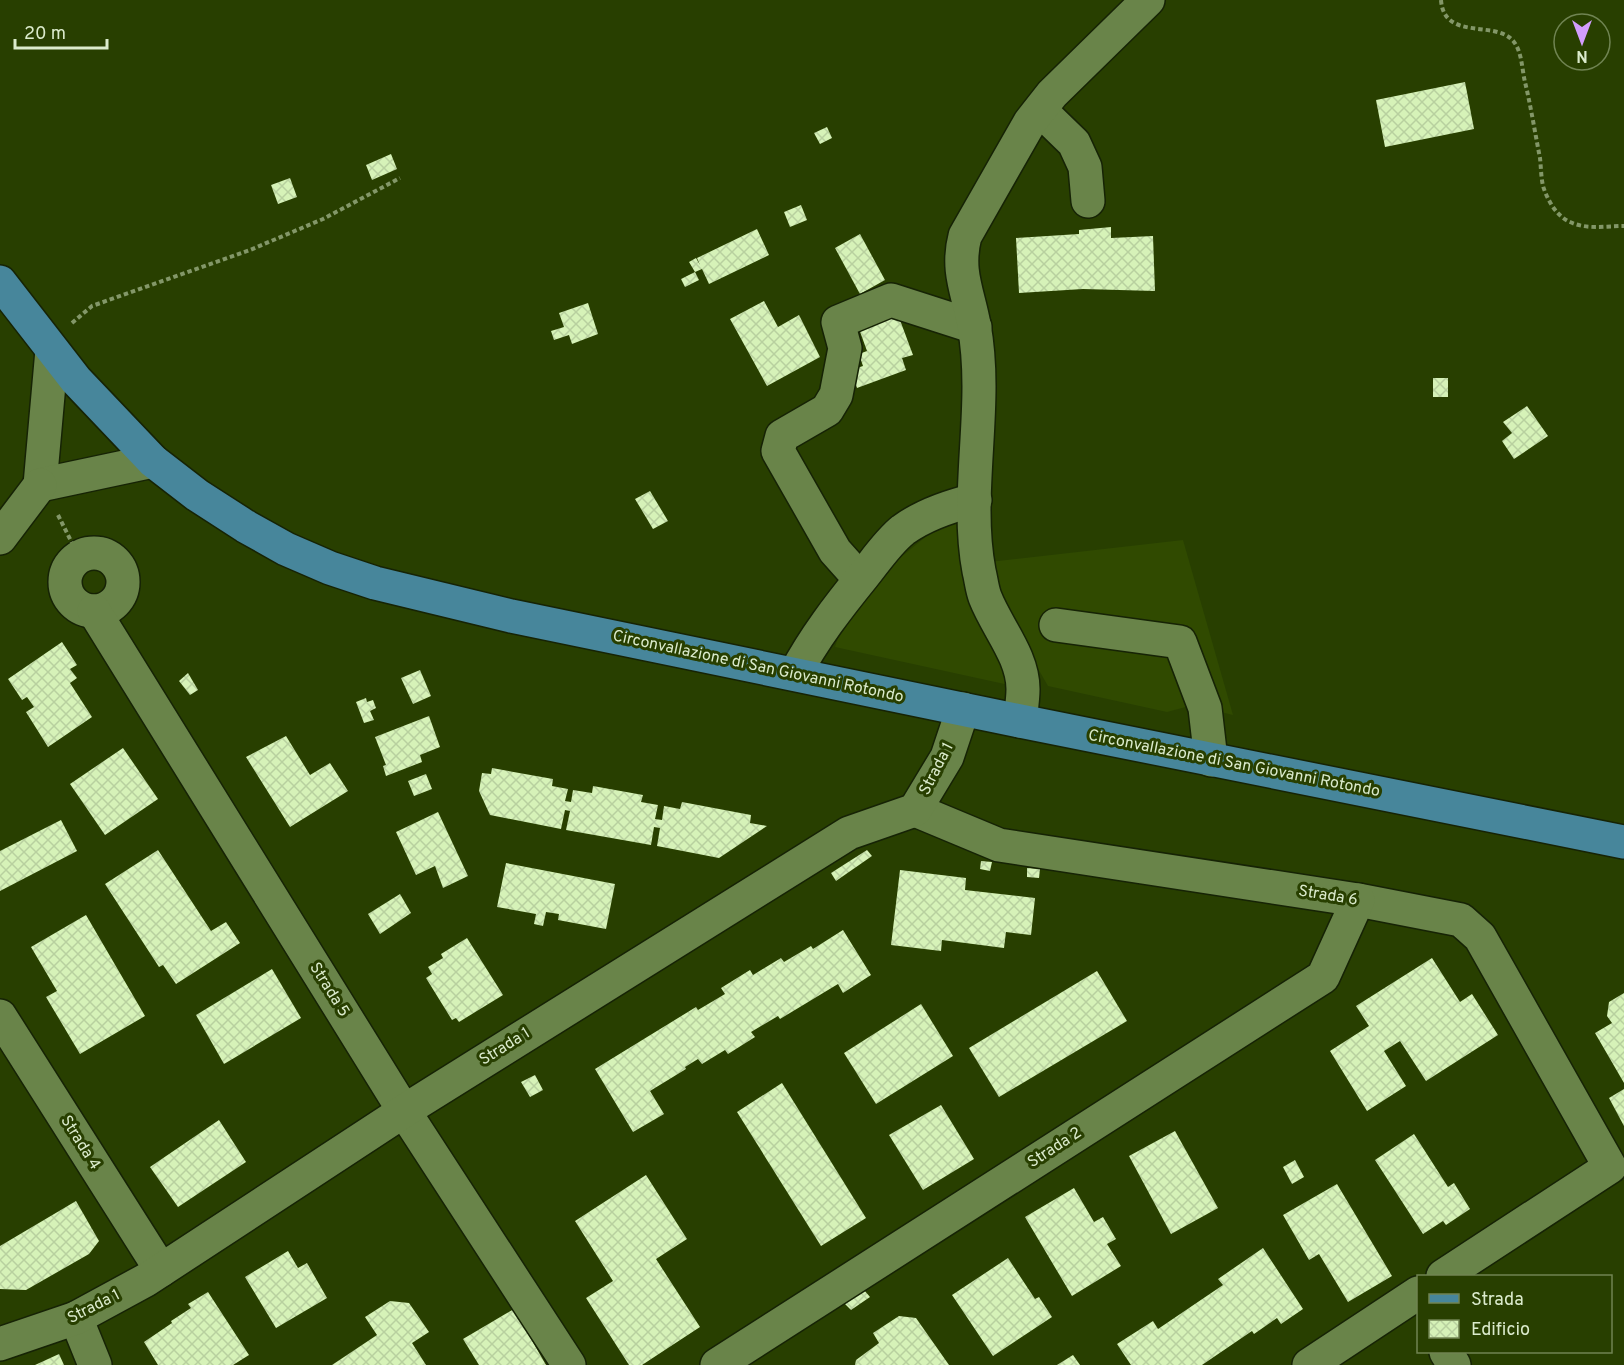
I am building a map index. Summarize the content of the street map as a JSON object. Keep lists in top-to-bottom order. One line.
{"streets":{"main road":["Circonvallazione di San Giovanni Rotondo"],"street":["Strada 1","Strada 6","Strada 5","Strada 4","Strada 2"]},"crossings":[["Circonvallazione di San Giovanni Rotondo","Strada 1"],["Strada 1","Strada 6"],["Strada 1","Strada 5"],["Strada 1","Strada 4"],["Strada 6","Strada 2"]],"legend":["Strada","Edificio"],"scale_bar":"20 m","north":"bottom"}
